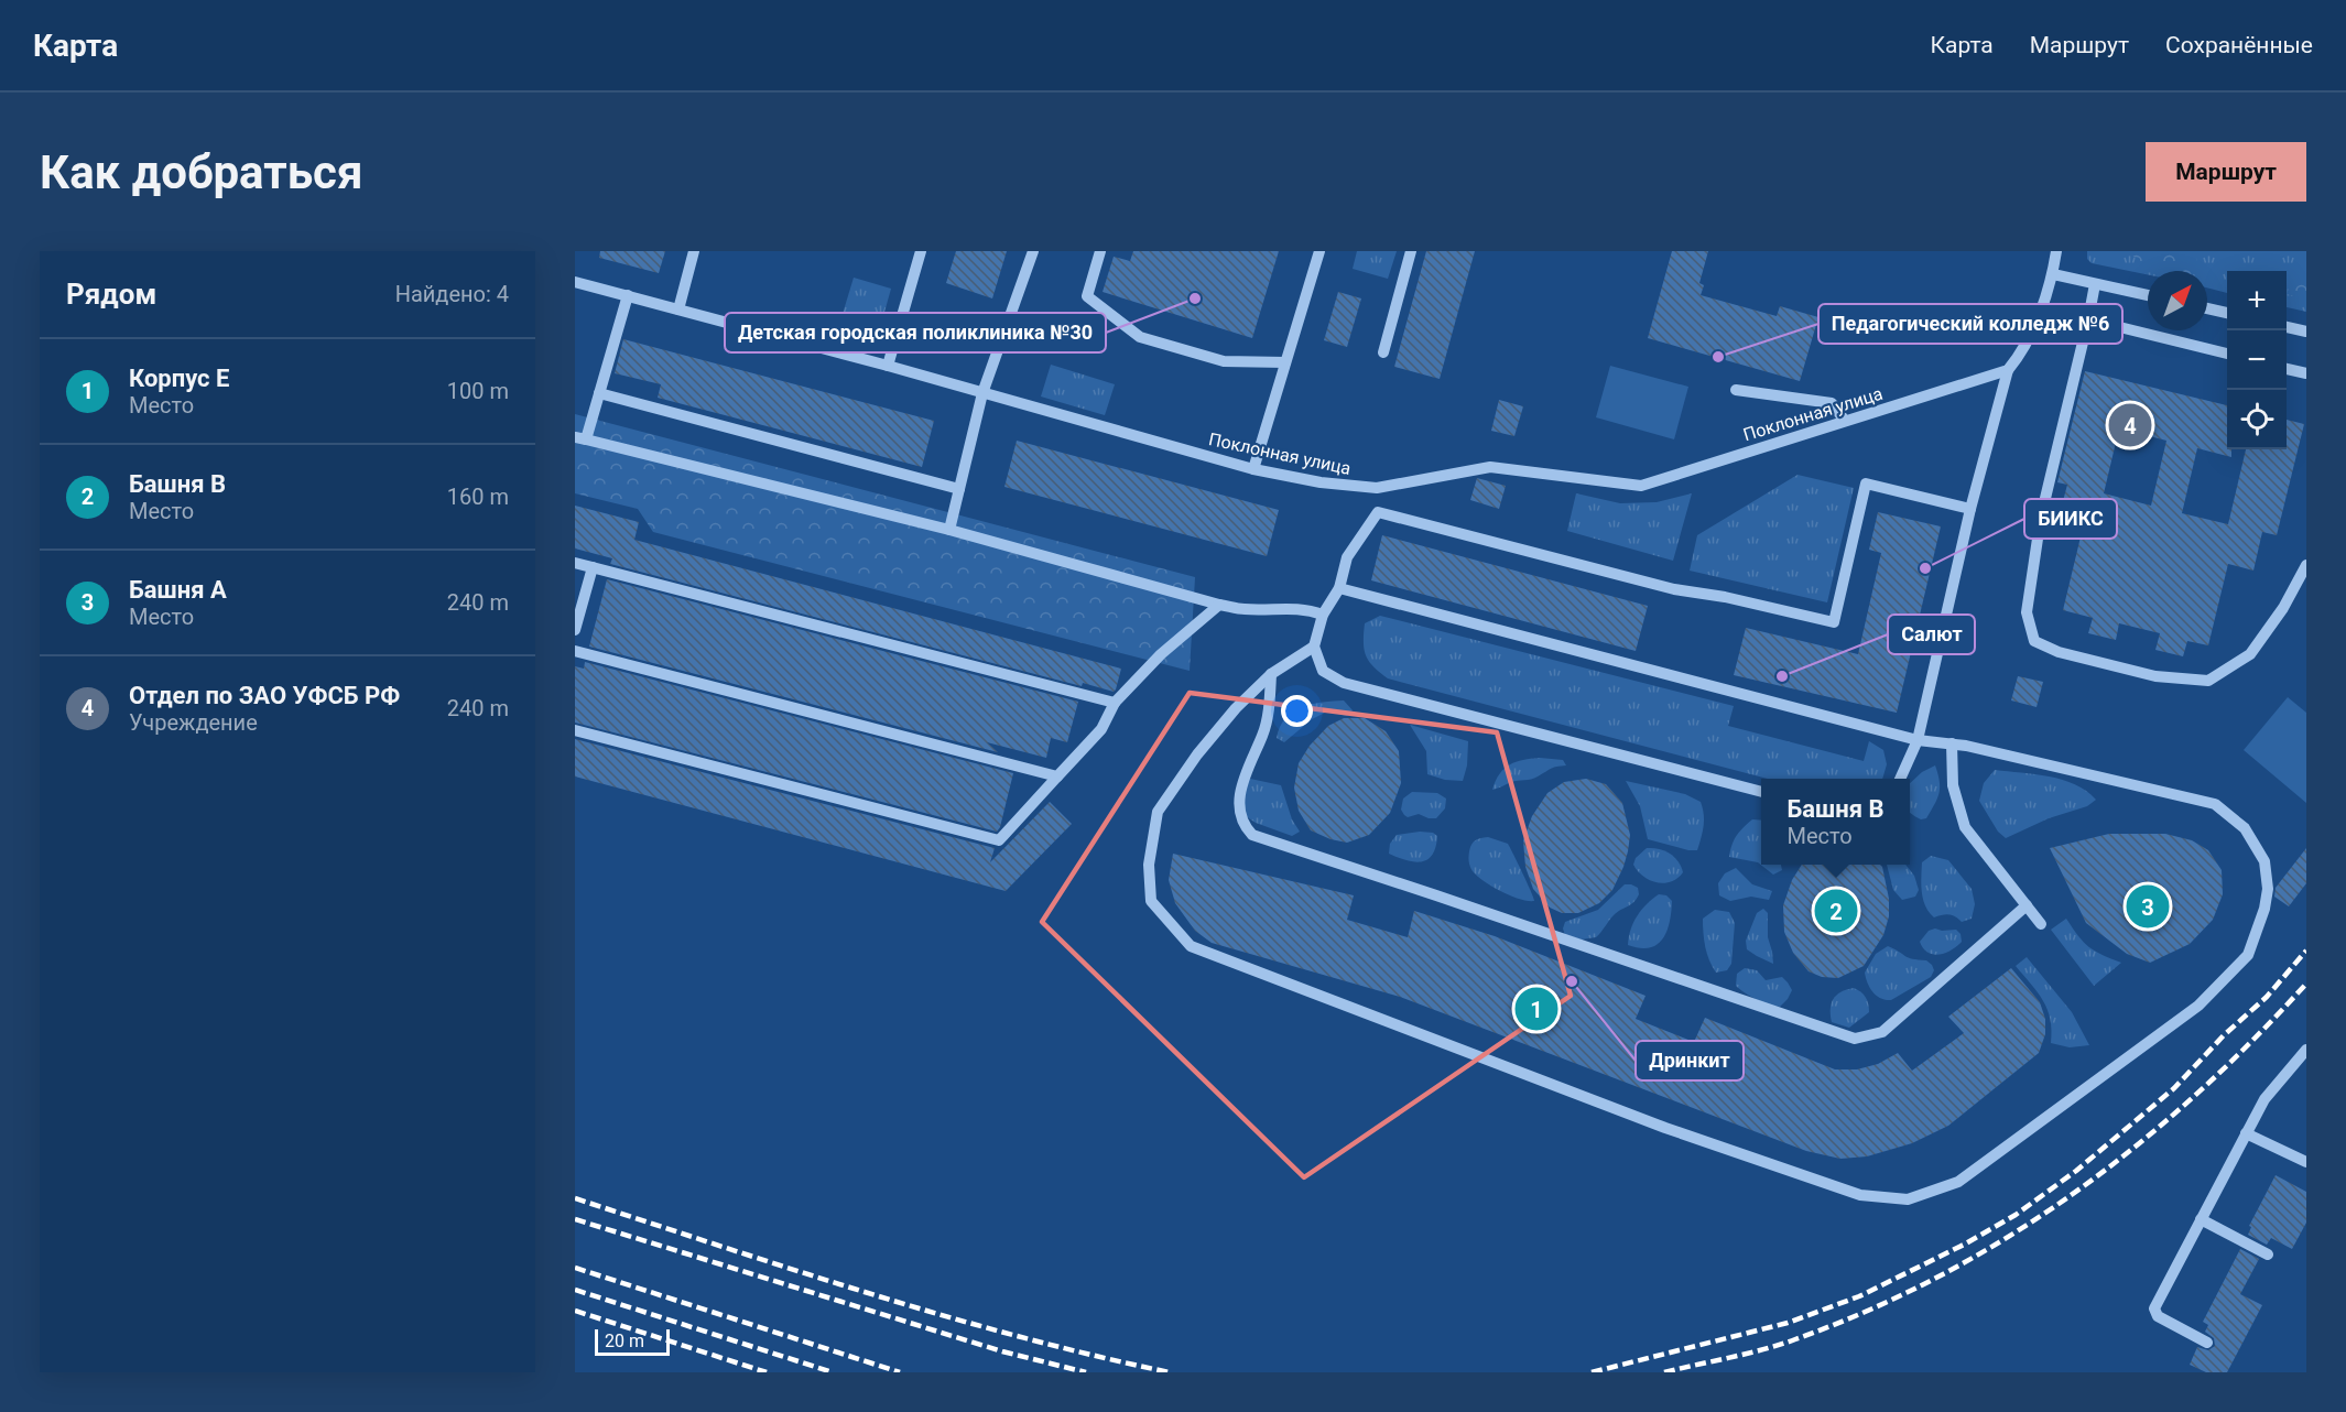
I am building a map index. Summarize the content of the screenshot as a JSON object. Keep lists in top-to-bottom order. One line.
{"streets":{"street":["Поклонная улица"]},"places":["Детская городская поликлиника №30","Педагогический колледж №6","БИИКС","Салют","Дринкит"],"scale_bar":"20 m","north":"top right","page":{"header":"Карта","nav":["Карта","Маршрут","Сохранённые"],"buttons":"Маршрут","title":"Как добраться","heading":["Рядом","Найдено: 4"],"map_buttons":["+","−"],"list":[{"mark":"1","name":"Корпус E","note":"Место","value":"100 m"},{"mark":"2","name":"Башня B","note":"Место","value":"160 m"},{"mark":"3","name":"Башня А","note":"Место","value":"240 m"},{"mark":"4","name":"Отдел по ЗАО УФСБ РФ","note":"Учреждение","value":"240 m"}],"pins":["4","3","2","1"],"popup":["Башня B","Место"],"scale":"20 m"}}
